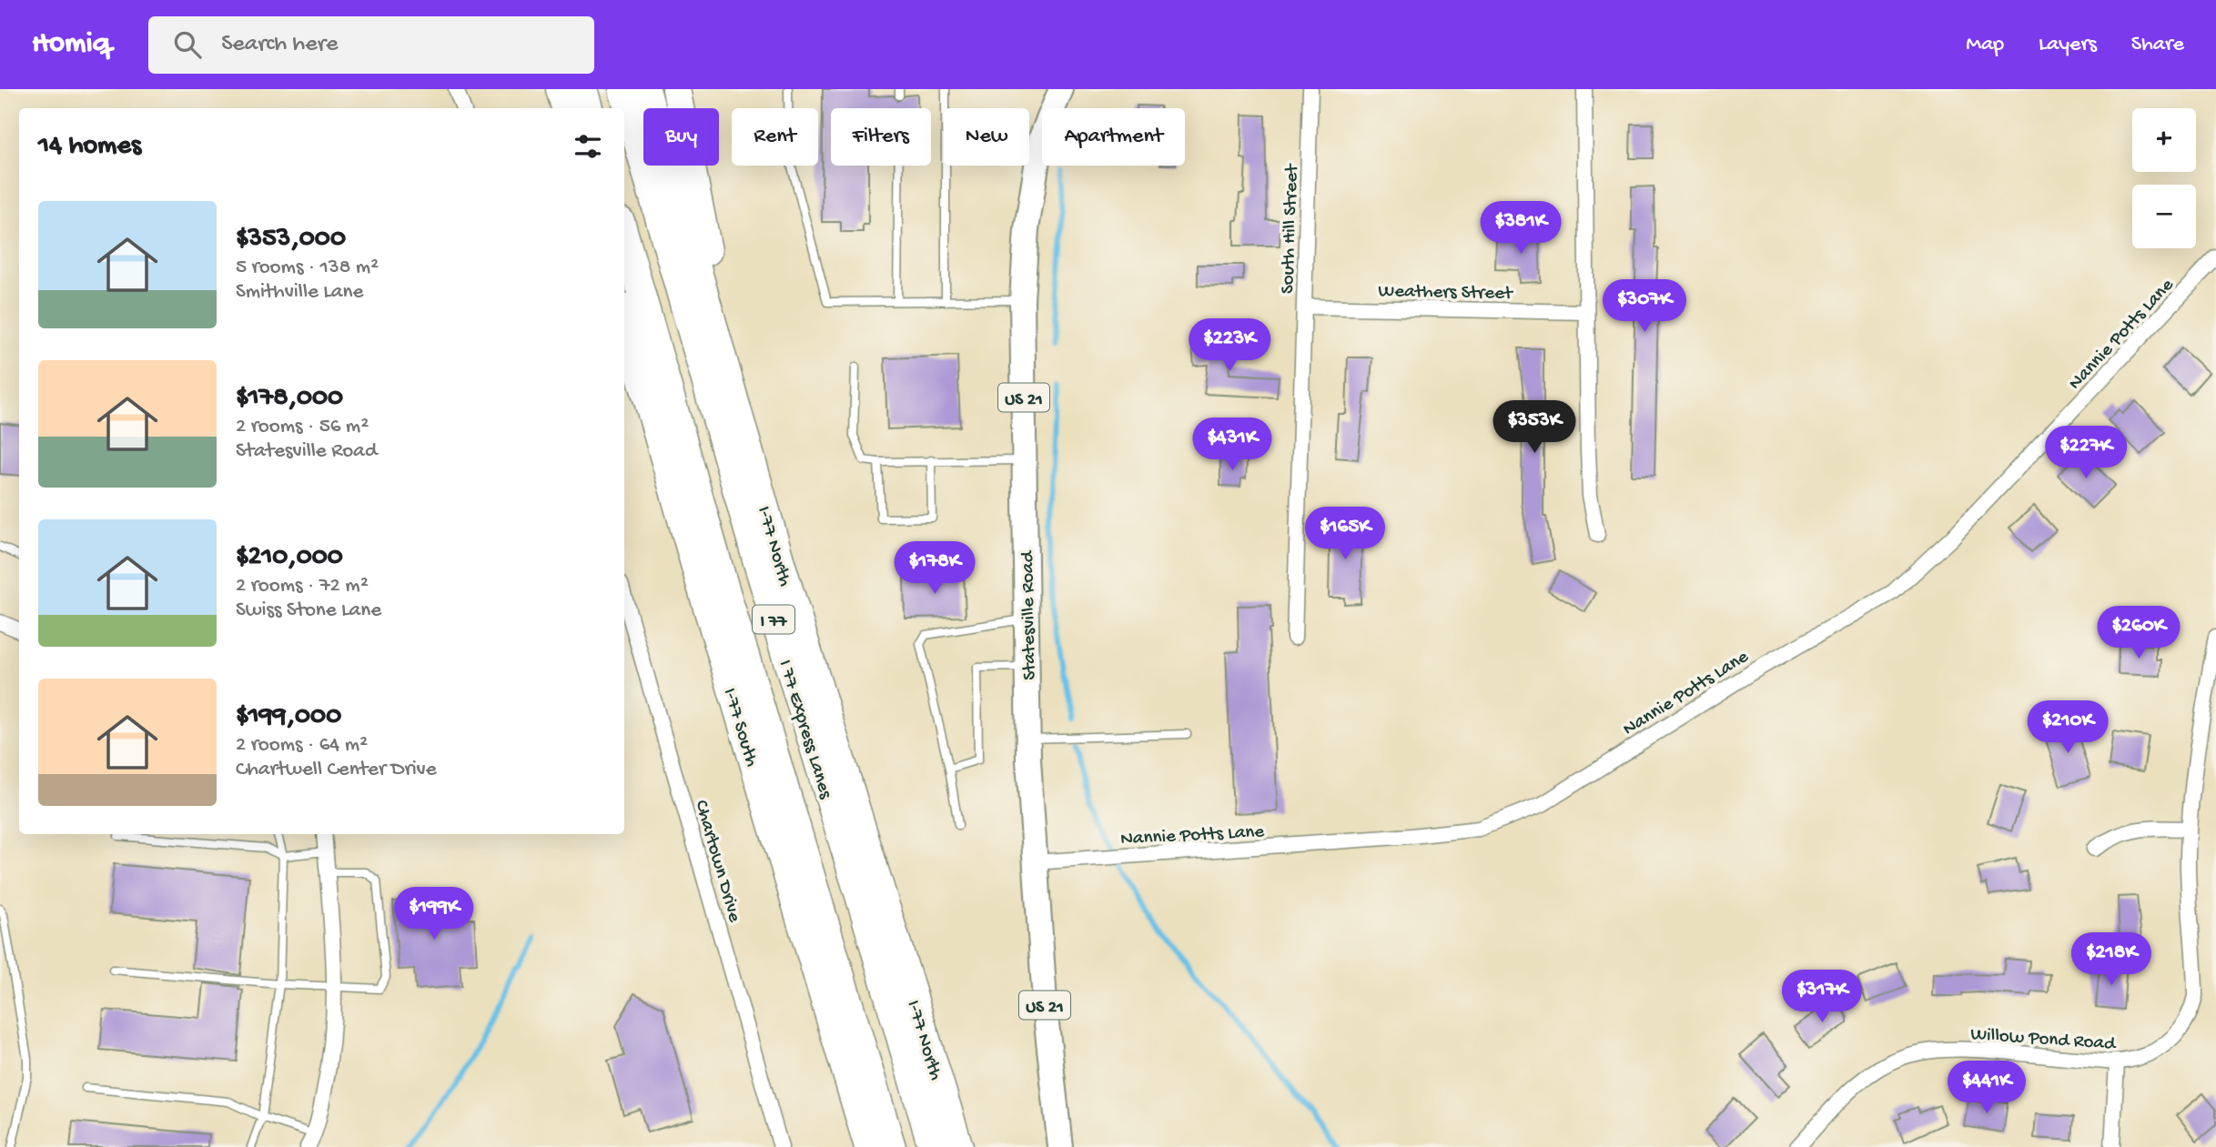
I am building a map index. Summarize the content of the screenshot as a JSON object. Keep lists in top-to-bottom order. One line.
{"streets":{"highway":["I-77 North","I 77","I-77 South","I 77 Express Lanes"],"main road":["US 21","Statesville Road"],"street":["South Hill Street","Weathers Street","Nannie Potts Lane","Chartown Drive","Willow Pond Road"]},"crossings":[["South Hill Street","Weathers Street"],["Nannie Potts Lane","Statesville Road"]],"page":{"header":"Homiq","search":"Search here","nav":["Map","Layers","Share"],"map_buttons":["+","−"],"chip":["Buy","Rent","Filters","New","Apartment"],"heading":"14 homes","list":[{"name":"$353,000","note":"5 rooms · 138 m² · Smithville Lane"},{"name":"$178,000","note":"2 rooms · 56 m² · Statesville Road"},{"name":"$210,000","note":"2 rooms · 72 m² · Swiss Stone Lane"},{"name":"$199,000","note":"2 rooms · 64 m² · Chartwell Center Drive"}],"price":["$381K","$307K","$223K","$353K","$431K","$227K","$165K","$178K","$260K","$210K","$199K","$218K","$317K","$441K"]}}
